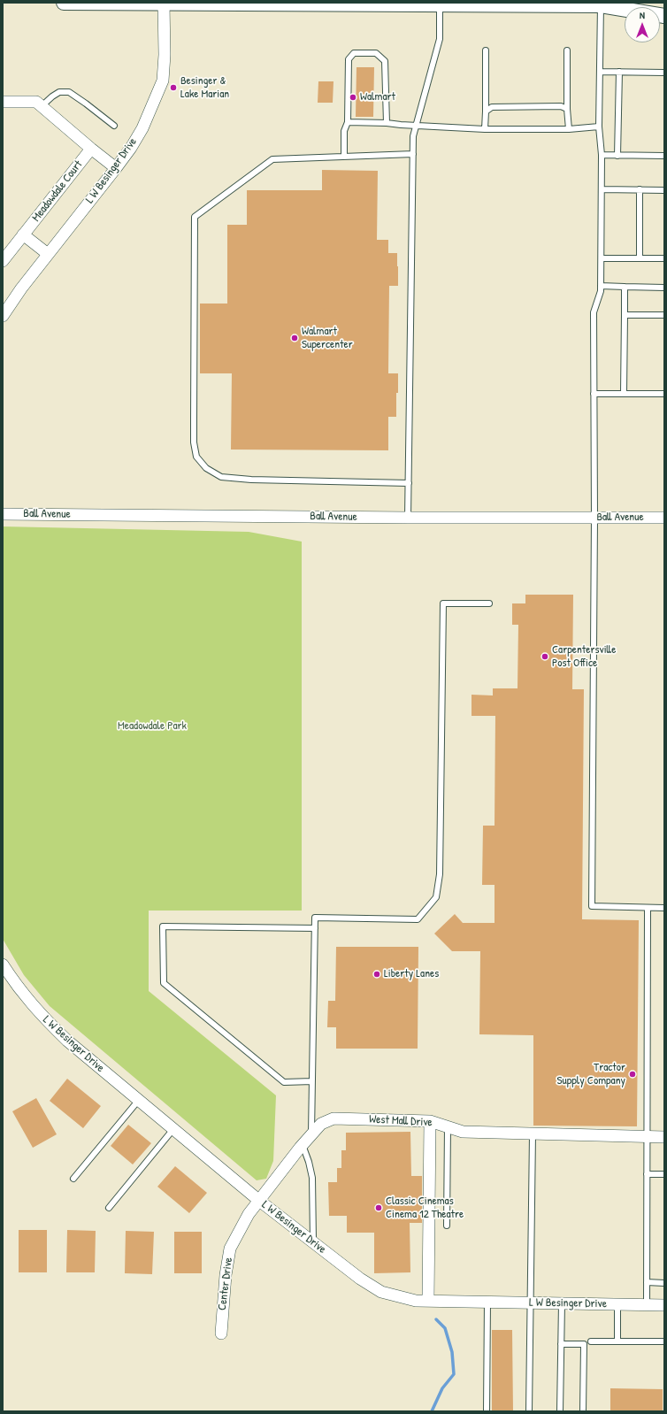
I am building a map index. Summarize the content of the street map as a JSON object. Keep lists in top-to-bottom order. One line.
{"streets":{"street":["L W Besinger Drive","Meadowdale Court","Ball Avenue","West Mall Drive","Center Drive"]},"crossings":[["L W Besinger Drive","West Mall Drive"],["L W Besinger Drive","Center Drive"],["West Mall Drive","Center Drive"]],"parks":["Meadowdale Park"],"places":["Besinger & Lake Marian","Walmart","Walmart Supercenter","Carpentersville Post Office","Liberty Lanes","Tractor Supply Company","Classic Cinemas Cinema 12 Theatre"],"north":"top"}
